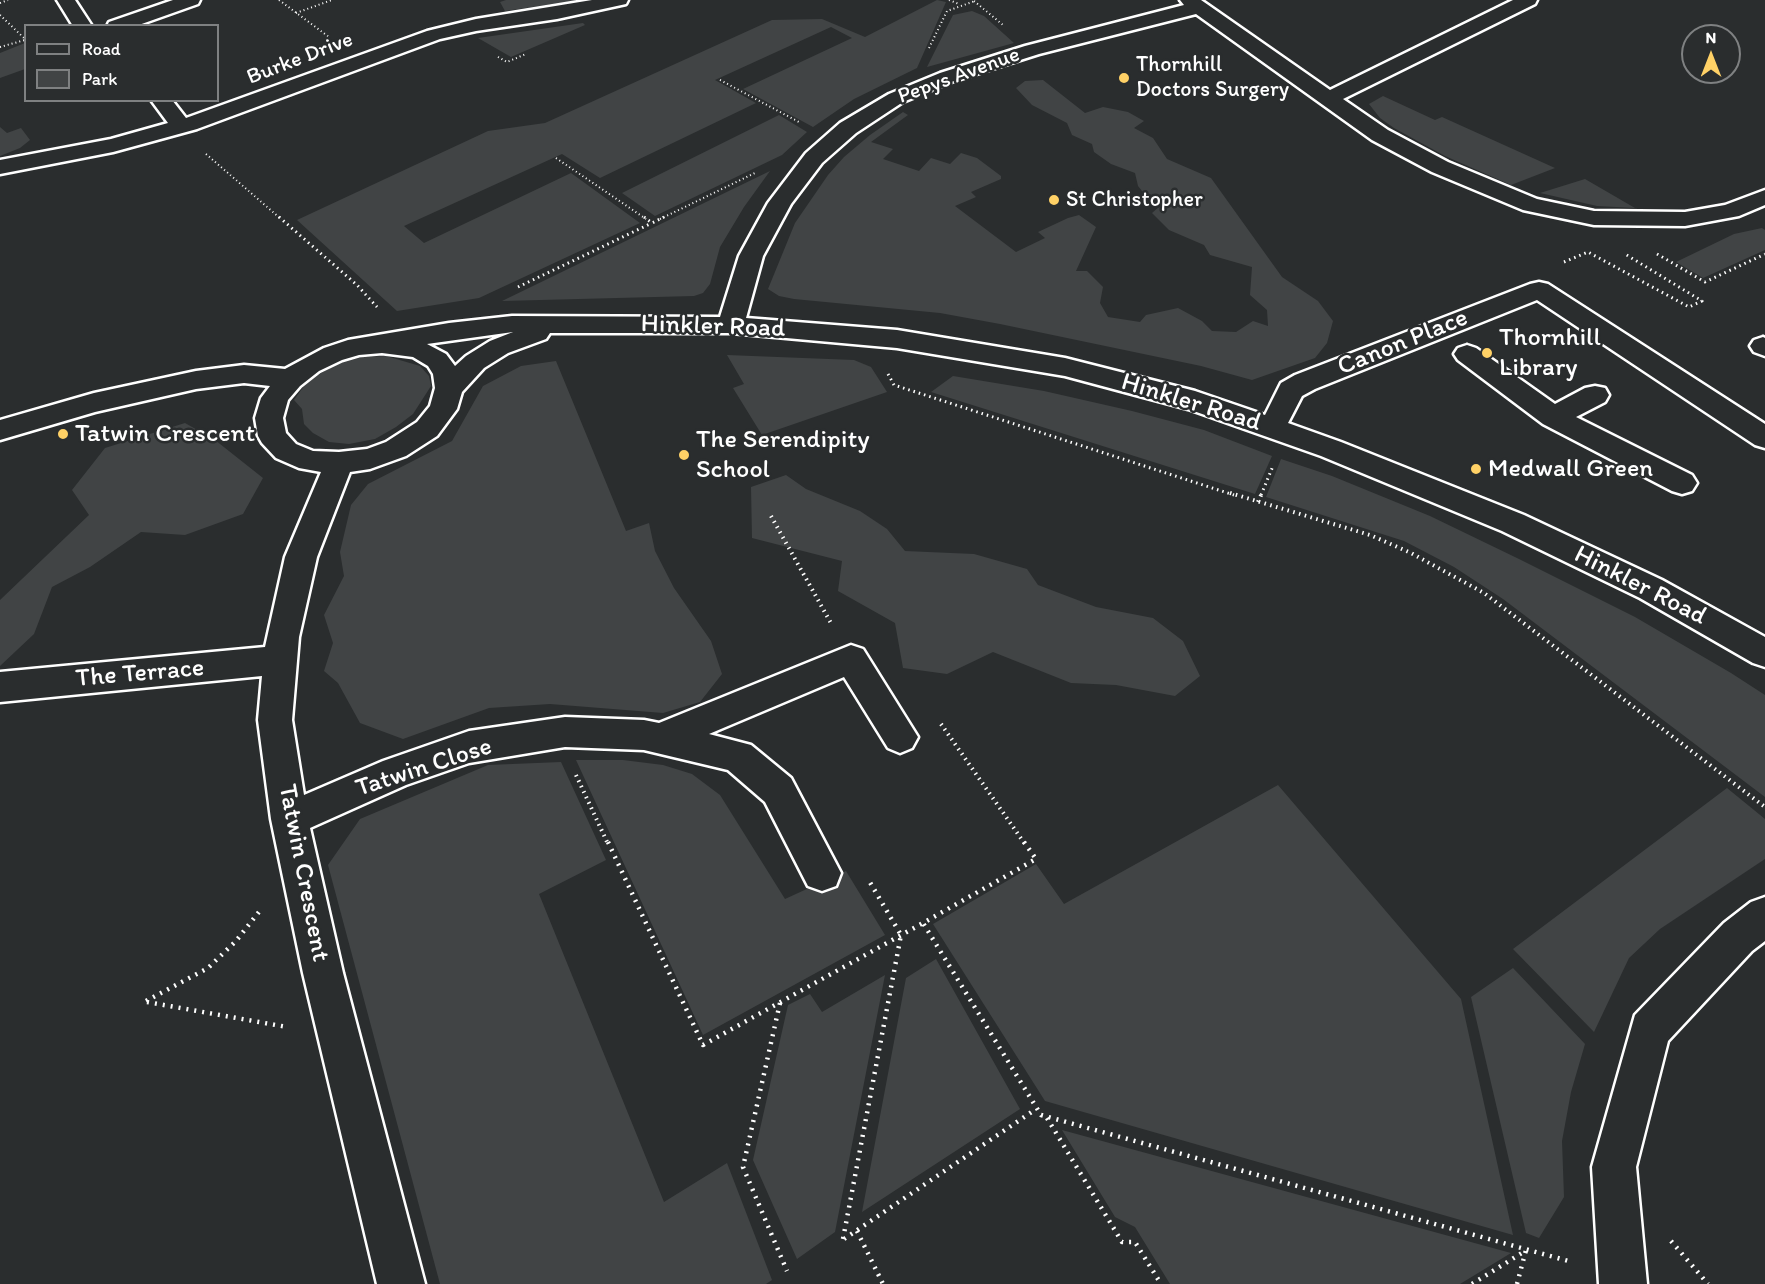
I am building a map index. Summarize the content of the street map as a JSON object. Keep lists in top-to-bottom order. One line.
{"streets":{"street":["Burke Drive","Pepys Avenue","Hinkler Road","Canon Place","The Terrace","Tatwin Close","Tatwin Crescent"]},"crossings":[["Pepys Avenue","Hinkler Road"],["Hinkler Road","Canon Place"],["Hinkler Road","Tatwin Crescent"],["The Terrace","Tatwin Crescent"],["Tatwin Close","Tatwin Crescent"]],"places":["Thornhill Doctors Surgery","St Christopher","Thornhill Library","Tatwin Crescent","The Serendipity School","Medwall Green"],"legend":["Road","Park"],"north":"top"}
